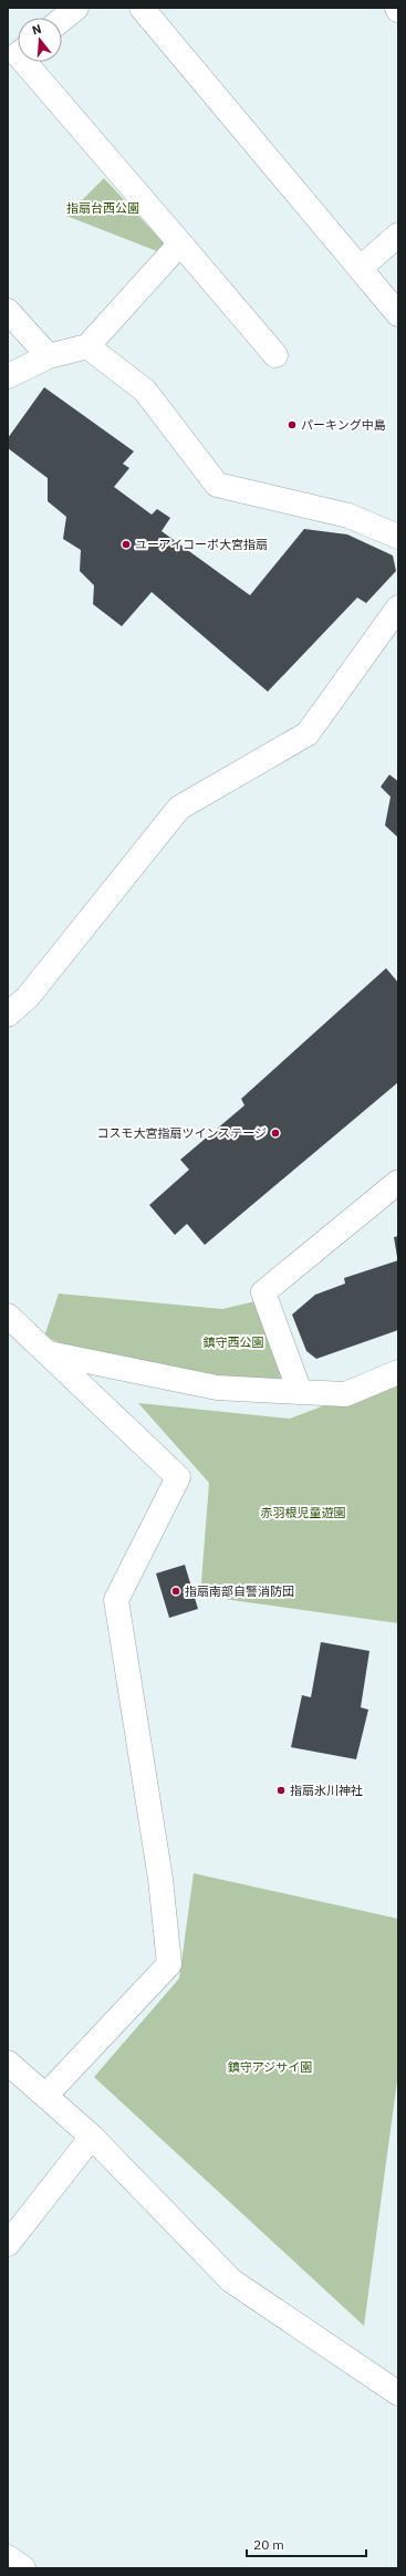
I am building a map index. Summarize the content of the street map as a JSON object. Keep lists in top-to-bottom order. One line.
{"parks":["指扇台西公園","鎮守西公園","赤羽根児童遊園","鎮守アジサイ園"],"places":["パーキング中島","ユーアイコーポ大宮指扇","コスモ大宮指扇ツインステージ","指扇南部自警消防団","指扇氷川神社"],"scale_bar":"20 m","north":"top"}
